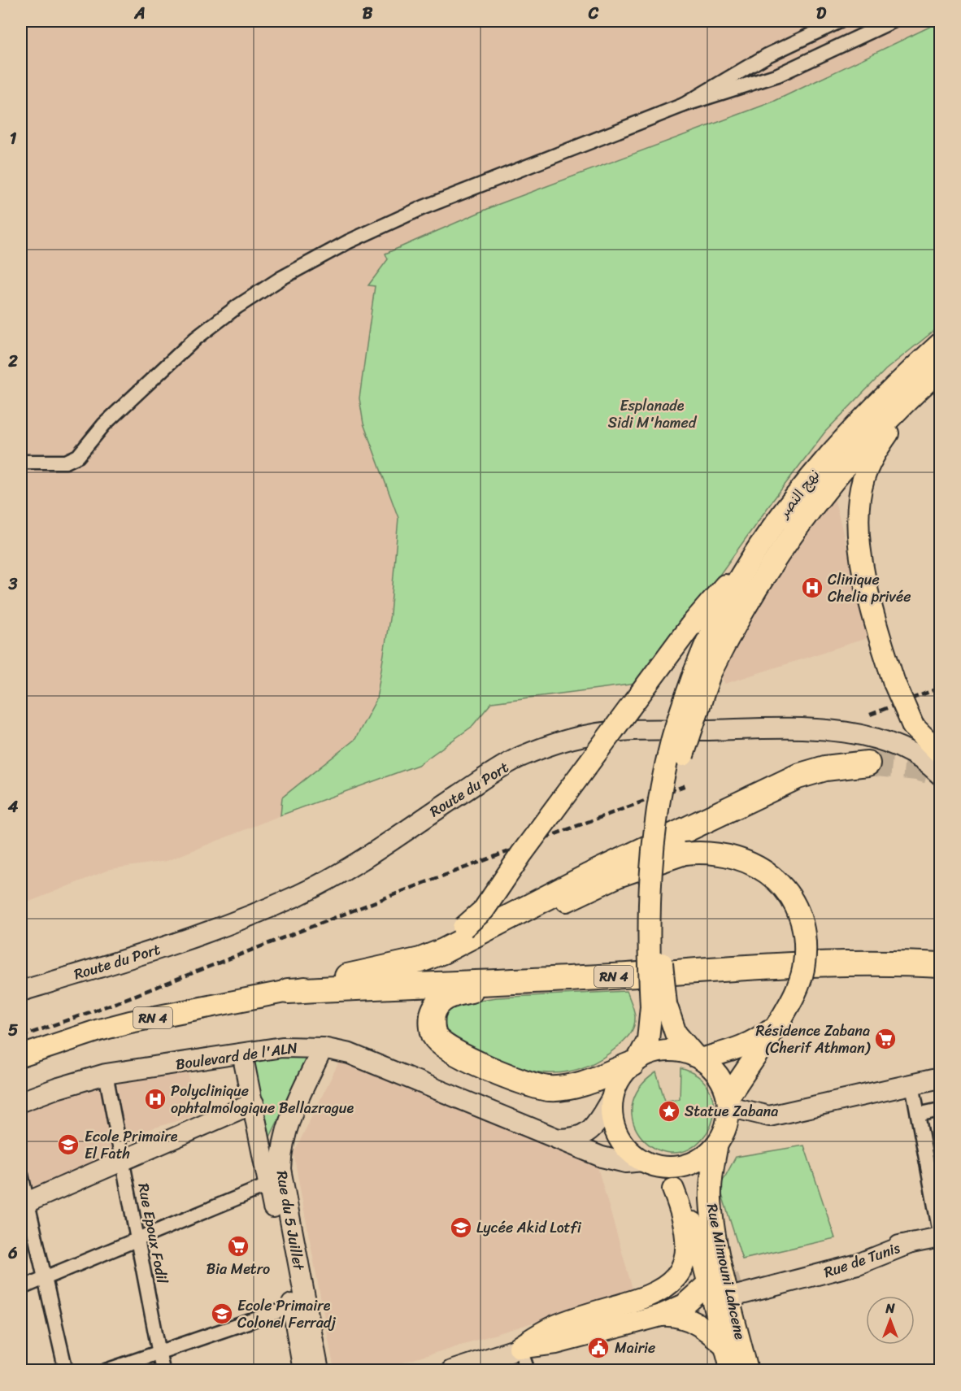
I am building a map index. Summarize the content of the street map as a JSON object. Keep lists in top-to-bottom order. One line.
{"streets":{"highway":["RN 4"],"main road":["نهج النصر","Route du Port","Boulevard de l'ALN","Rue du 5 Juillet","Rue de Tunis","Rue Mimouni Lahcene"],"street":["Rue Epoux Fodil"]},"crossings":[["Boulevard de l'ALN","Rue du 5 Juillet"],["Boulevard de l'ALN","Rue Epoux Fodil"],["Boulevard de l'ALN","Rue Mimouni Lahcene"],["Rue de Tunis","Rue Mimouni Lahcene"]],"parks":["Esplanade Sidi M'hamed"],"places":{"hospital":["Clinique Chelia privée","Polyclinique ophtalmologique Bellazrague"],"supermarket":["Résidence Zabana (Cherif Athman)","Bia Metro"],"place":["Statue Zabana"],"school or university":["Ecole Primaire El Fath","Lycée Akid Lotfi","Ecole Primaire Colonel Ferradj"],"public building":["Mairie"]},"north":"top","grid":{"columns":["A","B","C","D"],"rows":["1","2","3","4","5","6"]}}
